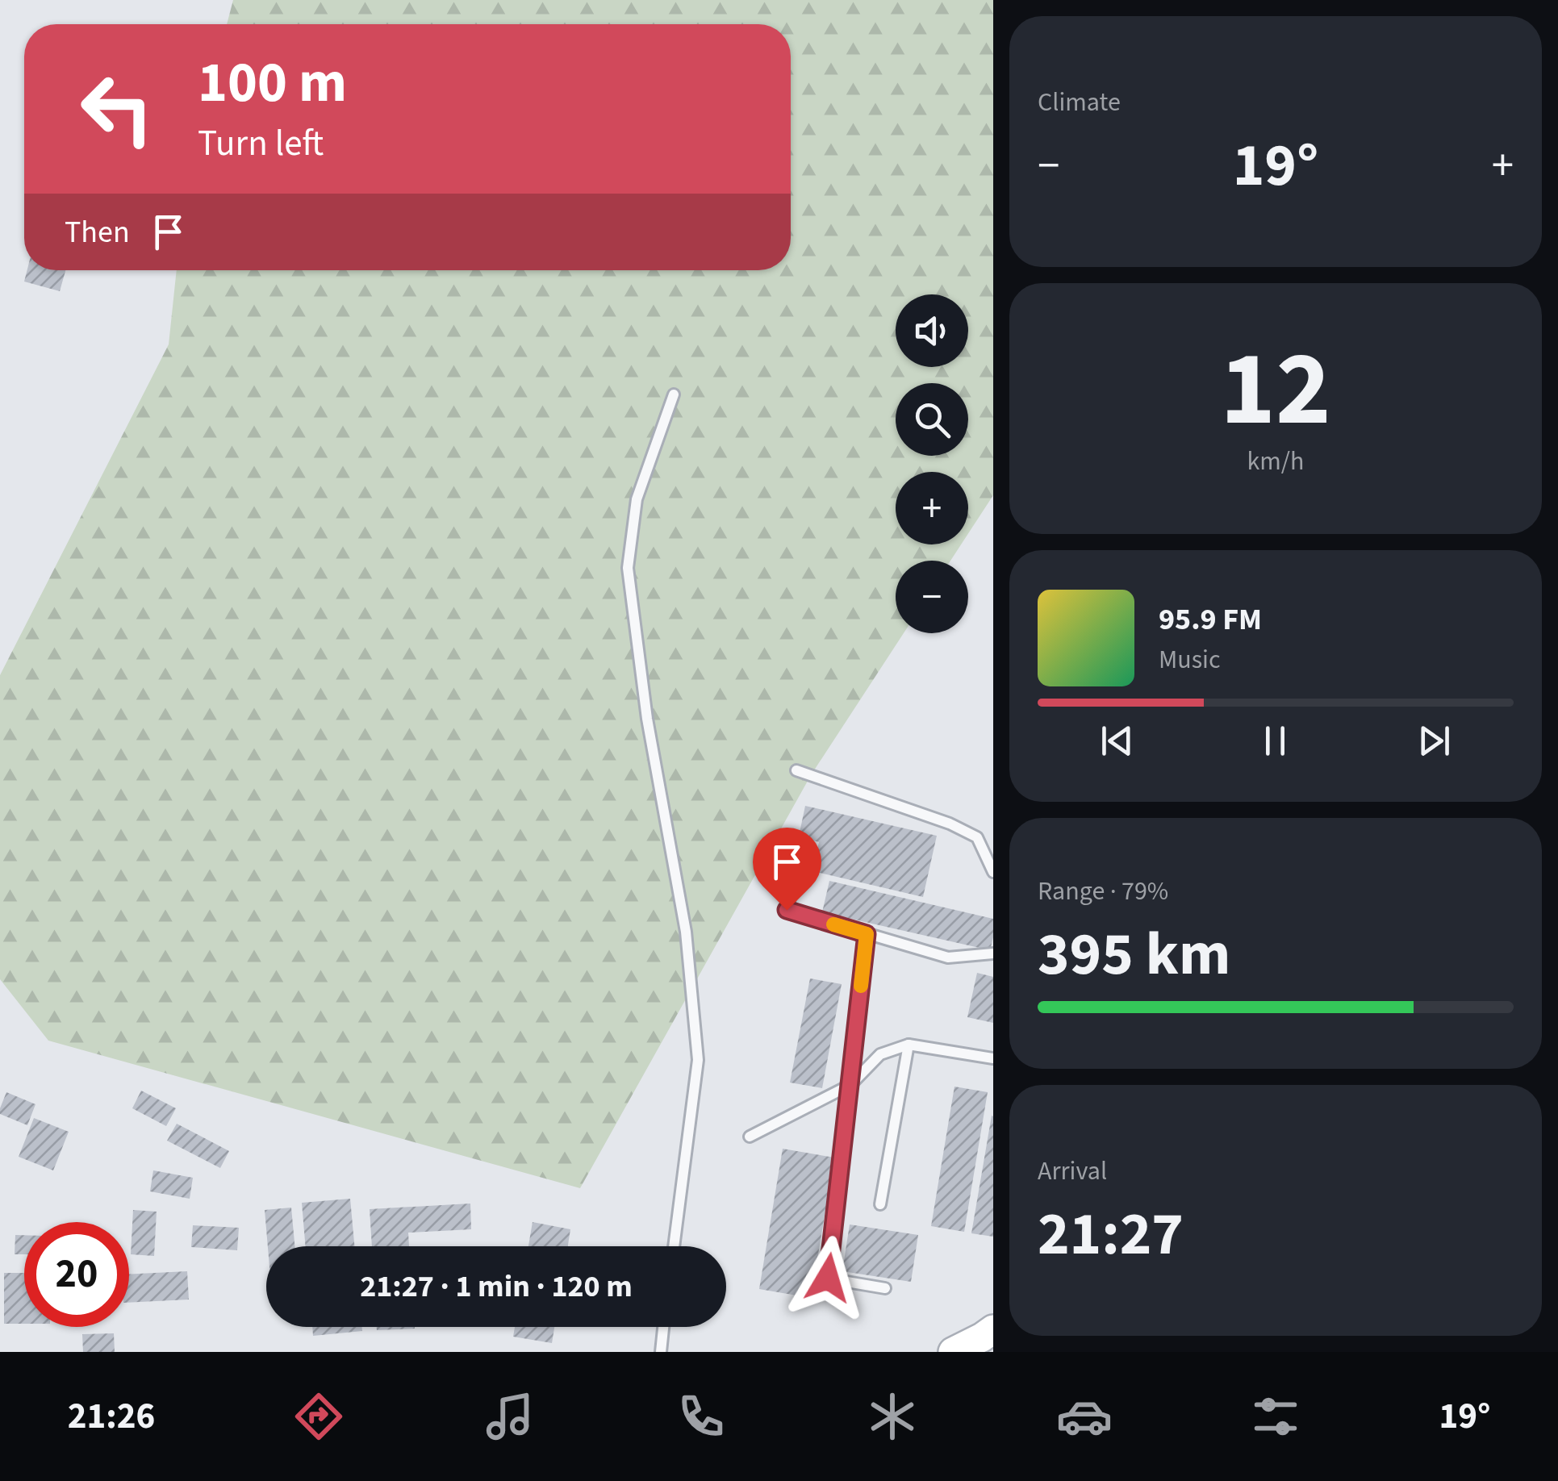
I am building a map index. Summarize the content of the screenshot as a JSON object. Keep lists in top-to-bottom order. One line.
{"page":{"tile":["Climate",["12","km/h"],["Range · 79%","395 km"],["Arrival","21:27"]],"turn":["100 m","Turn left"],"heat":["−","19°","+"],"then":"Then","map_buttons":["+","−"],"song":["95.9 FM","Music"],"limit":"20","trip":"21:27 · 1 min · 120 m","tabs":["21:26","19°"]}}
